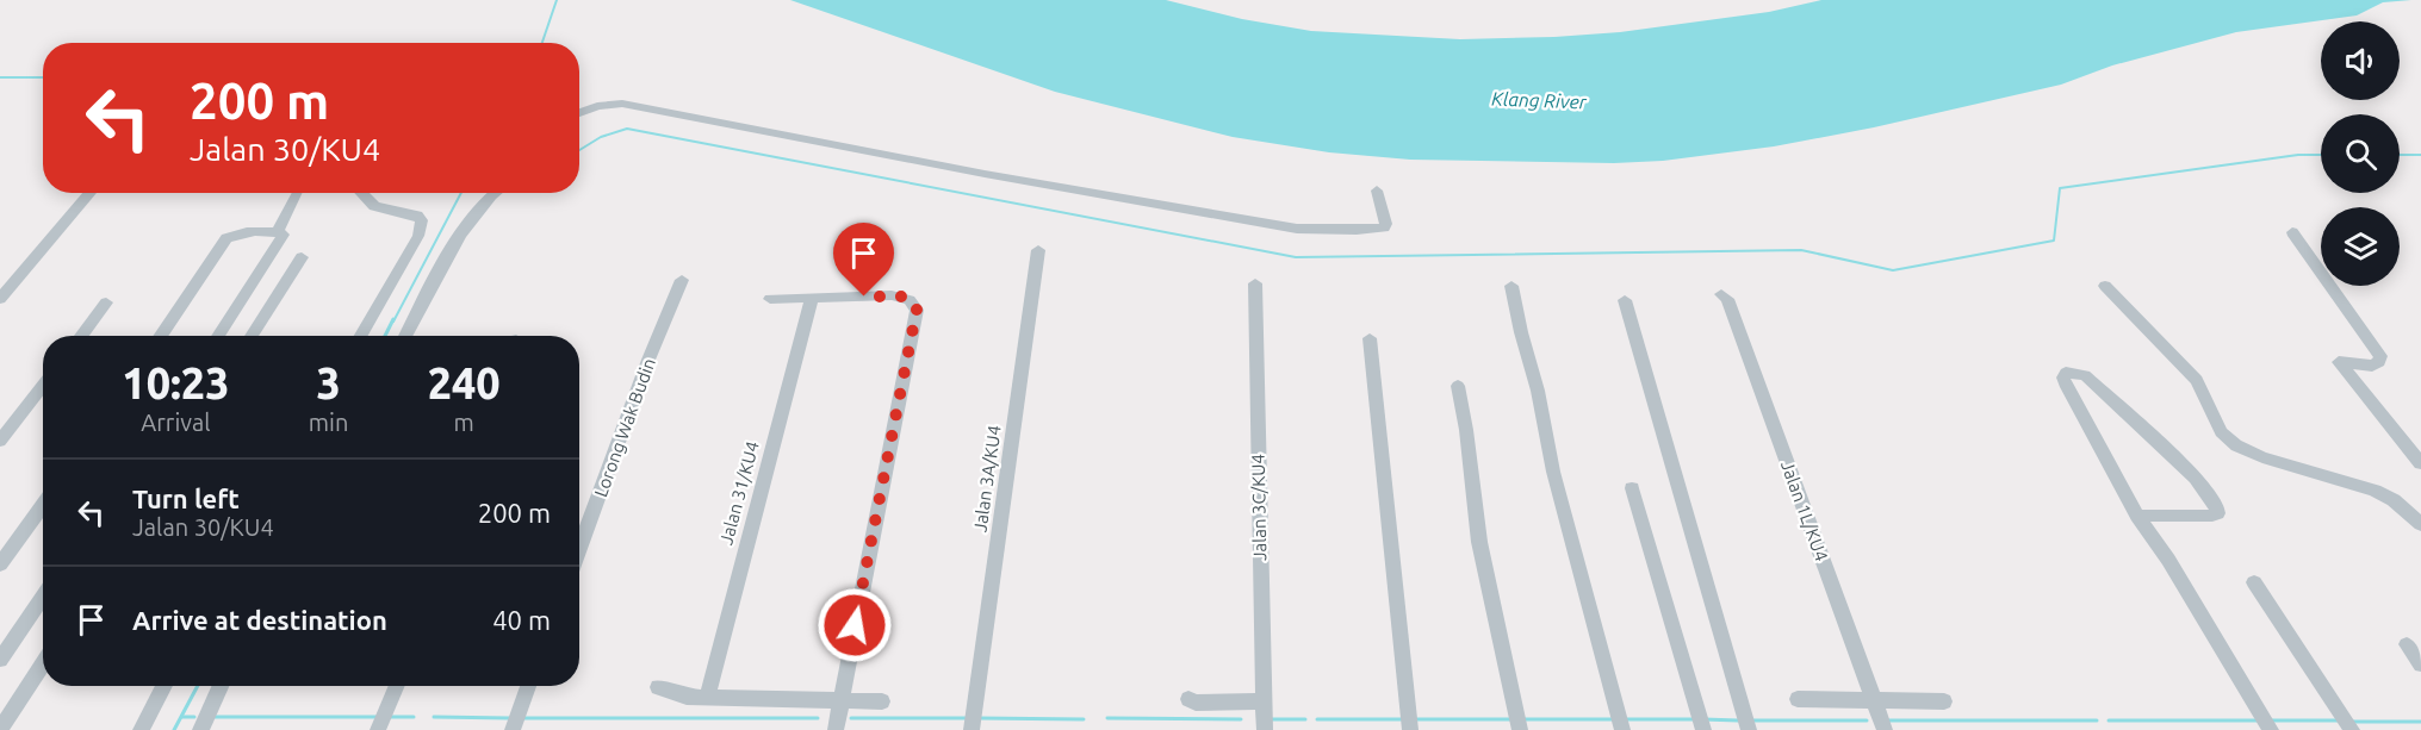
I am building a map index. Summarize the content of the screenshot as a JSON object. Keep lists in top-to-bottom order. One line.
{"streets":{"street":["Lorong Wak Budin","Jalan 3A/KU4","Jalan 31/KU4","Jalan 3C/KU4","Jalan 1L/KU4"]},"water":["Klang River"],"page":{"turn":["200 m","Jalan 30/KU4"],"eta":["10:23","Arrival","3","min","240","m"],"list":[{"name":"Turn left","note":"Jalan 30/KU4","value":"200 m"},{"name":"Arrive at destination","value":"40 m"}]}}
